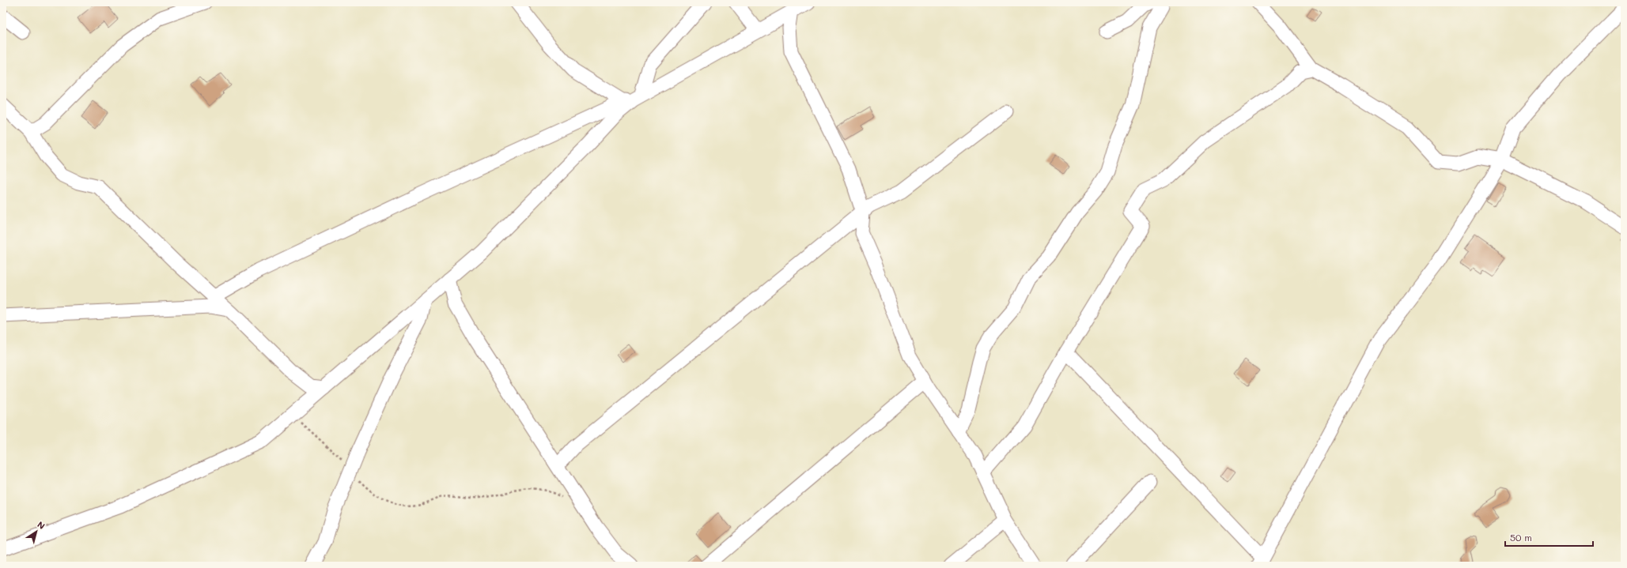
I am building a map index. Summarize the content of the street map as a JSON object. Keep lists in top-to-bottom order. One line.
{"scale_bar":"50 m","north":"top right"}
